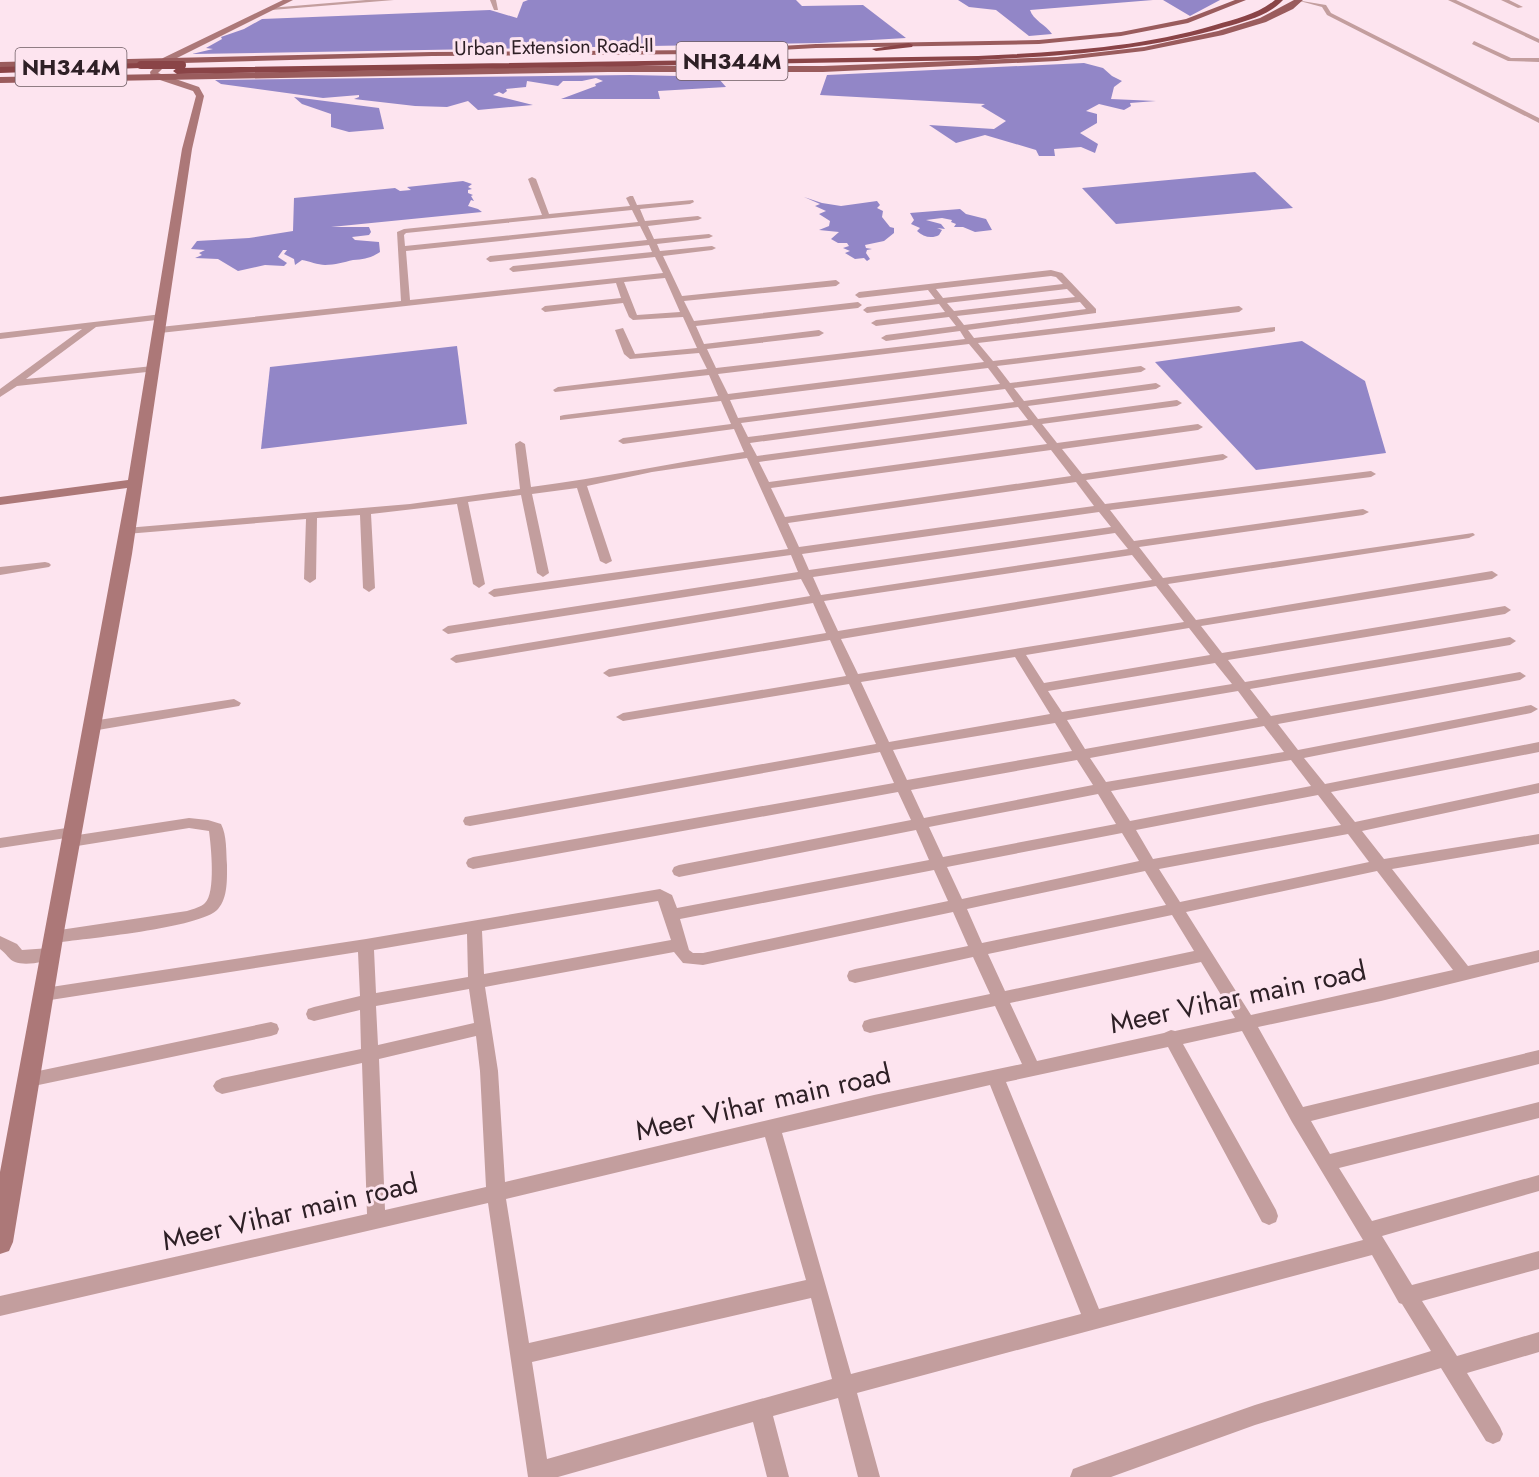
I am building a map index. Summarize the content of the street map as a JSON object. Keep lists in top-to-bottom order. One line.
{"streets":{"highway":["Urban Extension Road-II","NH344M"],"street":["Meer Vihar main road"]}}
